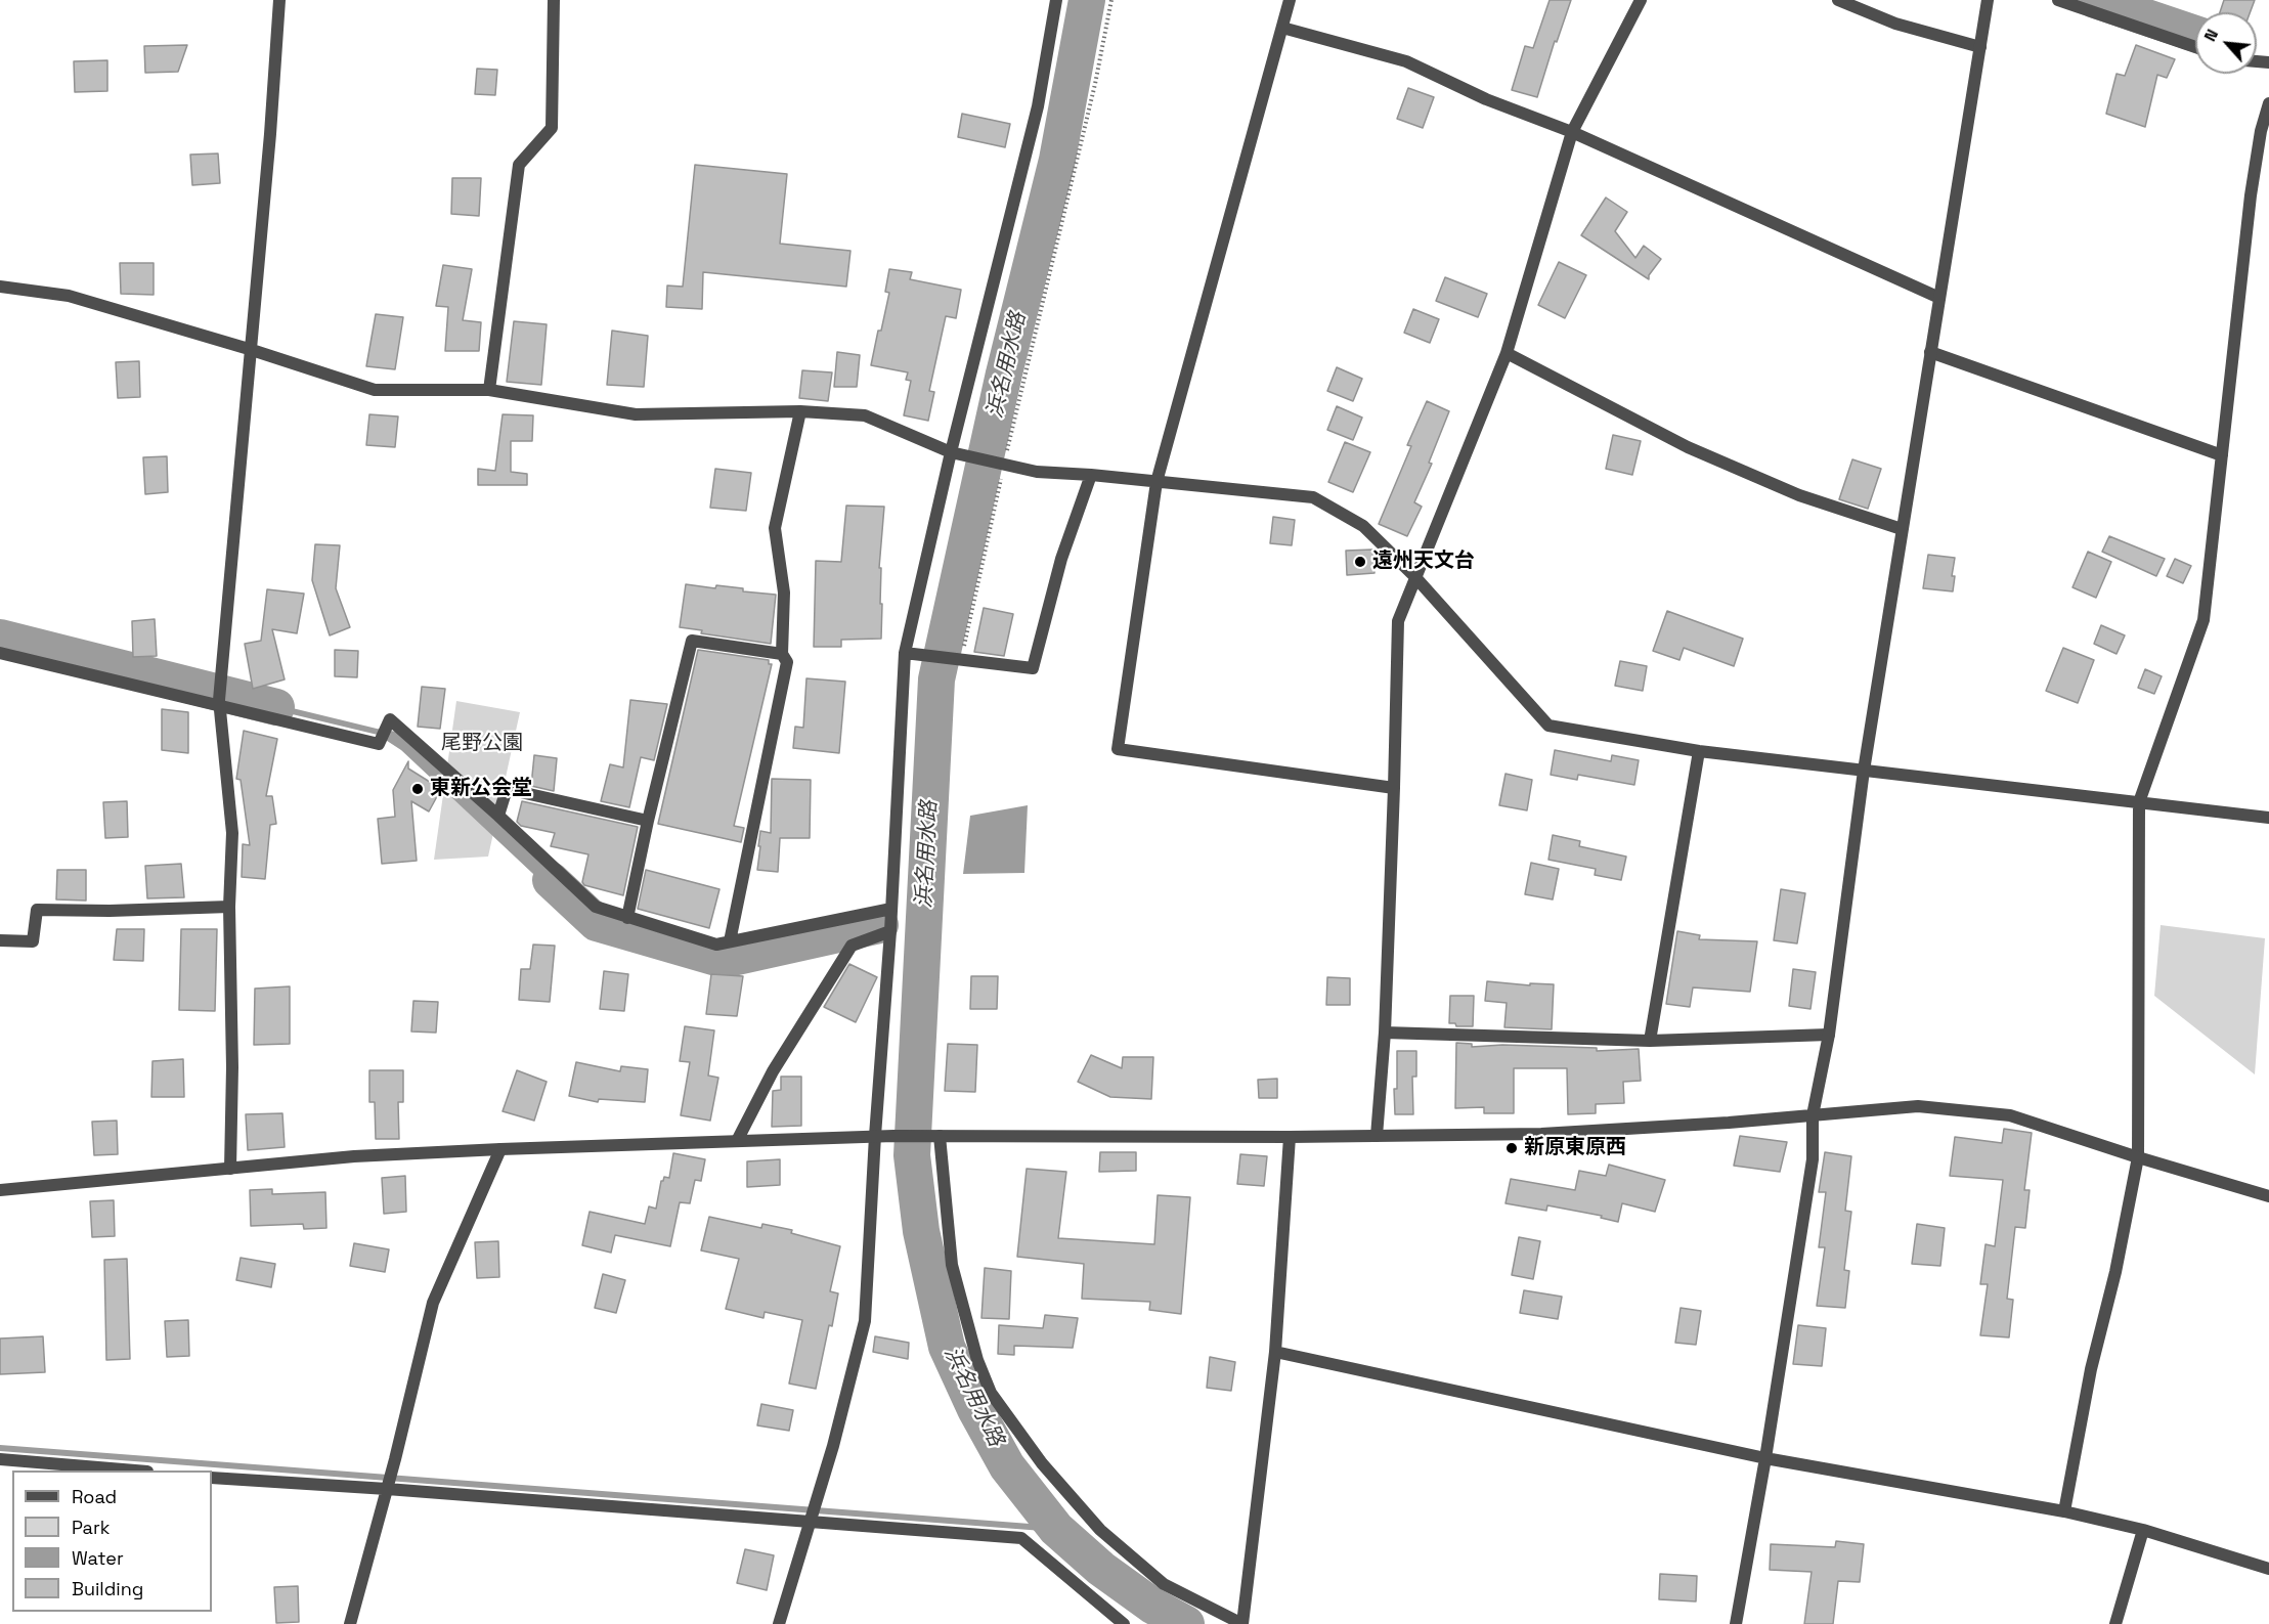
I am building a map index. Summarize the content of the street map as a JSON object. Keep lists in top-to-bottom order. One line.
{"water":["浜名用水路"],"parks":["尾野公園"],"places":["遠州天文台","東新公会堂","新原東原西"],"legend":["Road","Park","Water","Building"],"north":"top left"}
